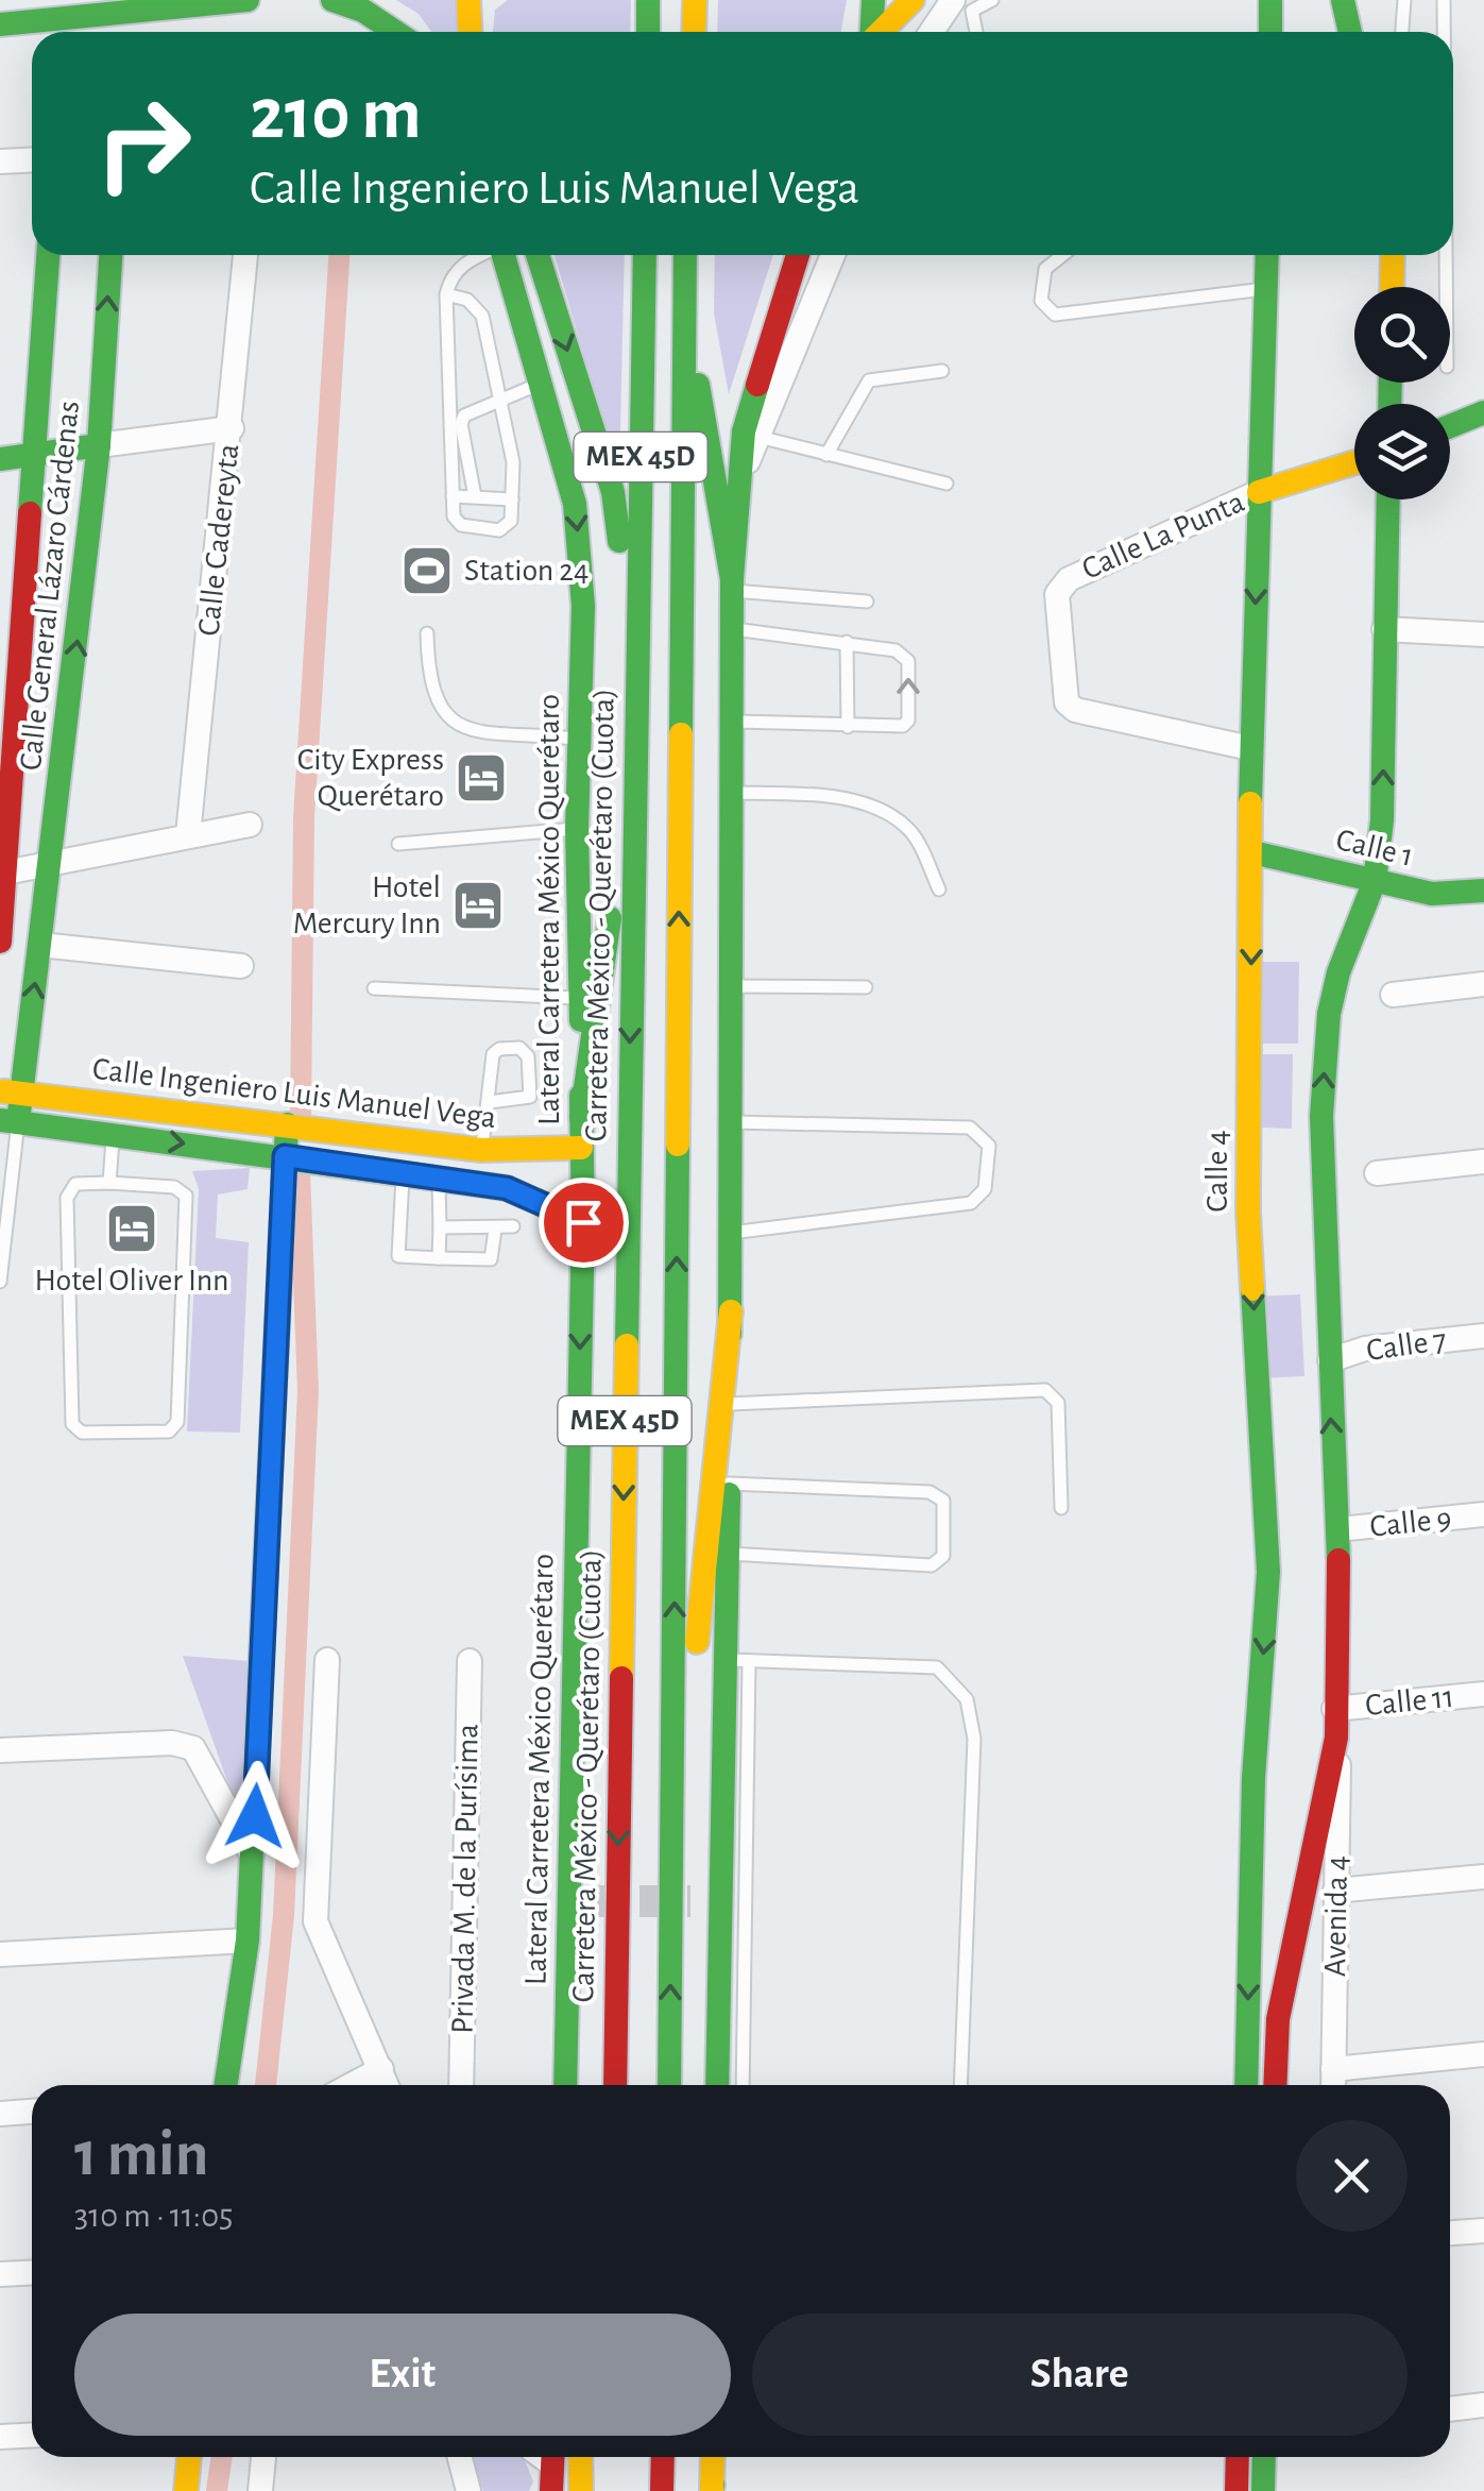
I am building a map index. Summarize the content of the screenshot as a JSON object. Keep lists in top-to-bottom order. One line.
{"streets":{"main road":["MEX 45D","Calle General Lázaro Cárdenas","Calle 1","Lateral Carretera México Querétaro","Carretera México - Querétaro (Cuota)","Calle Ingeniero Luis Manuel Vega","Calle 4"],"street":["Calle La Punta","Calle Cadereyta","Calle 7","Calle 9","Calle 11","Privada M. de la Purísima","Avenida 4"]},"crossings":[["Calle La Punta","Calle 4"],["Calle General Lázaro Cárdenas","Calle Ingeniero Luis Manuel Vega"],["Calle 1","Calle 4"],["Lateral Carretera México Querétaro","Calle Ingeniero Luis Manuel Vega"]],"places":{"sports":["Station 24"],"hotel":["City Express Querétaro","Hotel Mercury Inn","Hotel Oliver Inn"]},"page":{"turn":["210 m","Calle Ingeniero Luis Manuel Vega"],"heading":["1 min","310 m · 11:05"],"buttons":["Exit","Share"]}}
